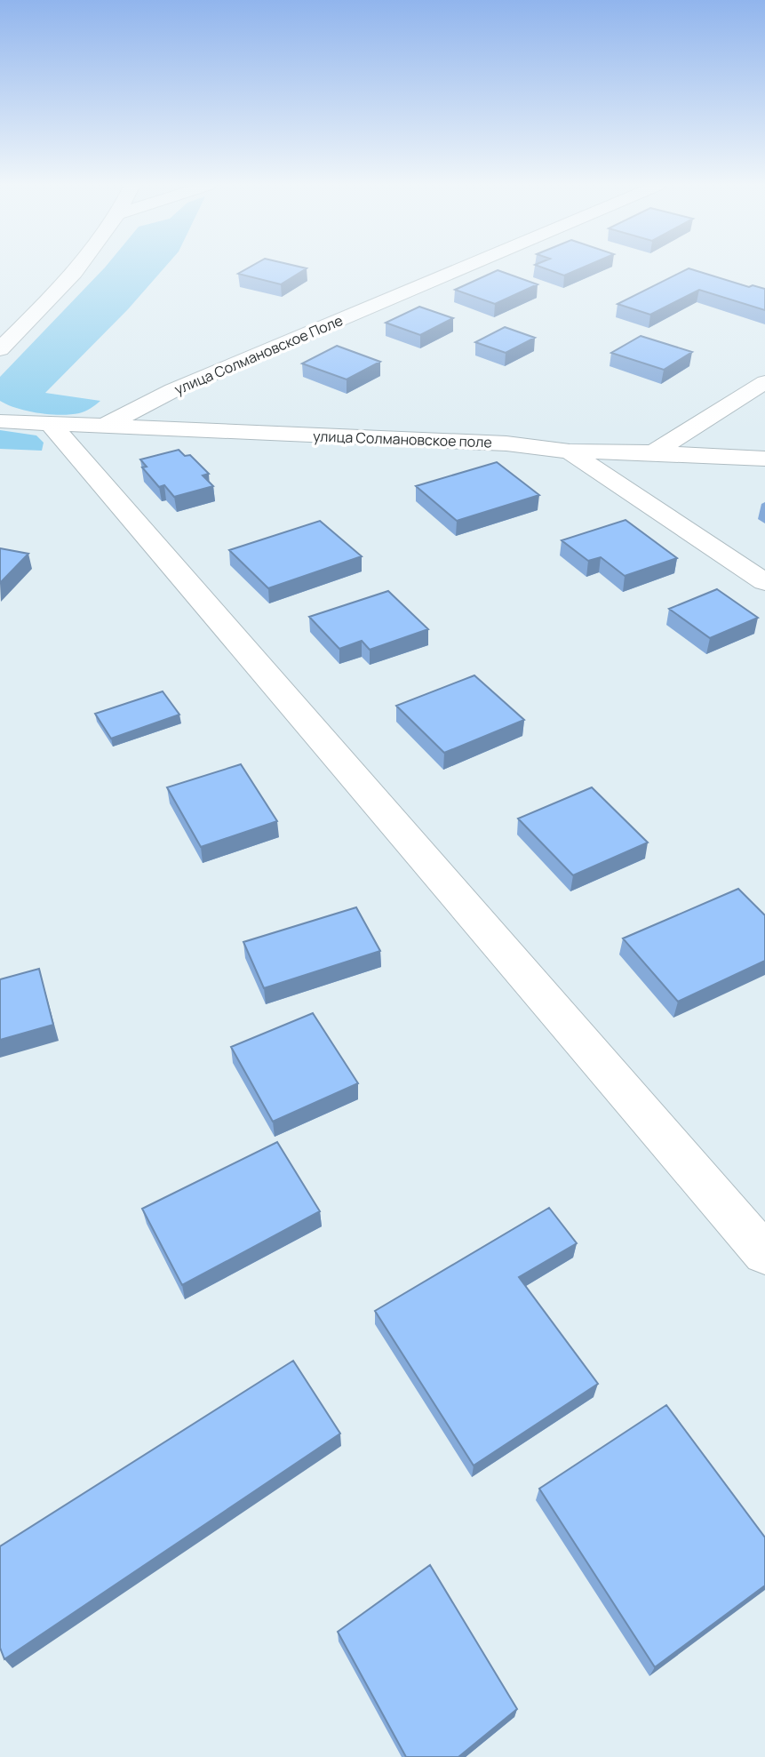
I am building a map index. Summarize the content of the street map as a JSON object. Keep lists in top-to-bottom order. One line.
{"streets":{"street":["улица Солмановское Поле","улица Солмановское поле"]},"crossings":[["улица Солмановское Поле","улица Солмановское поле"]]}
